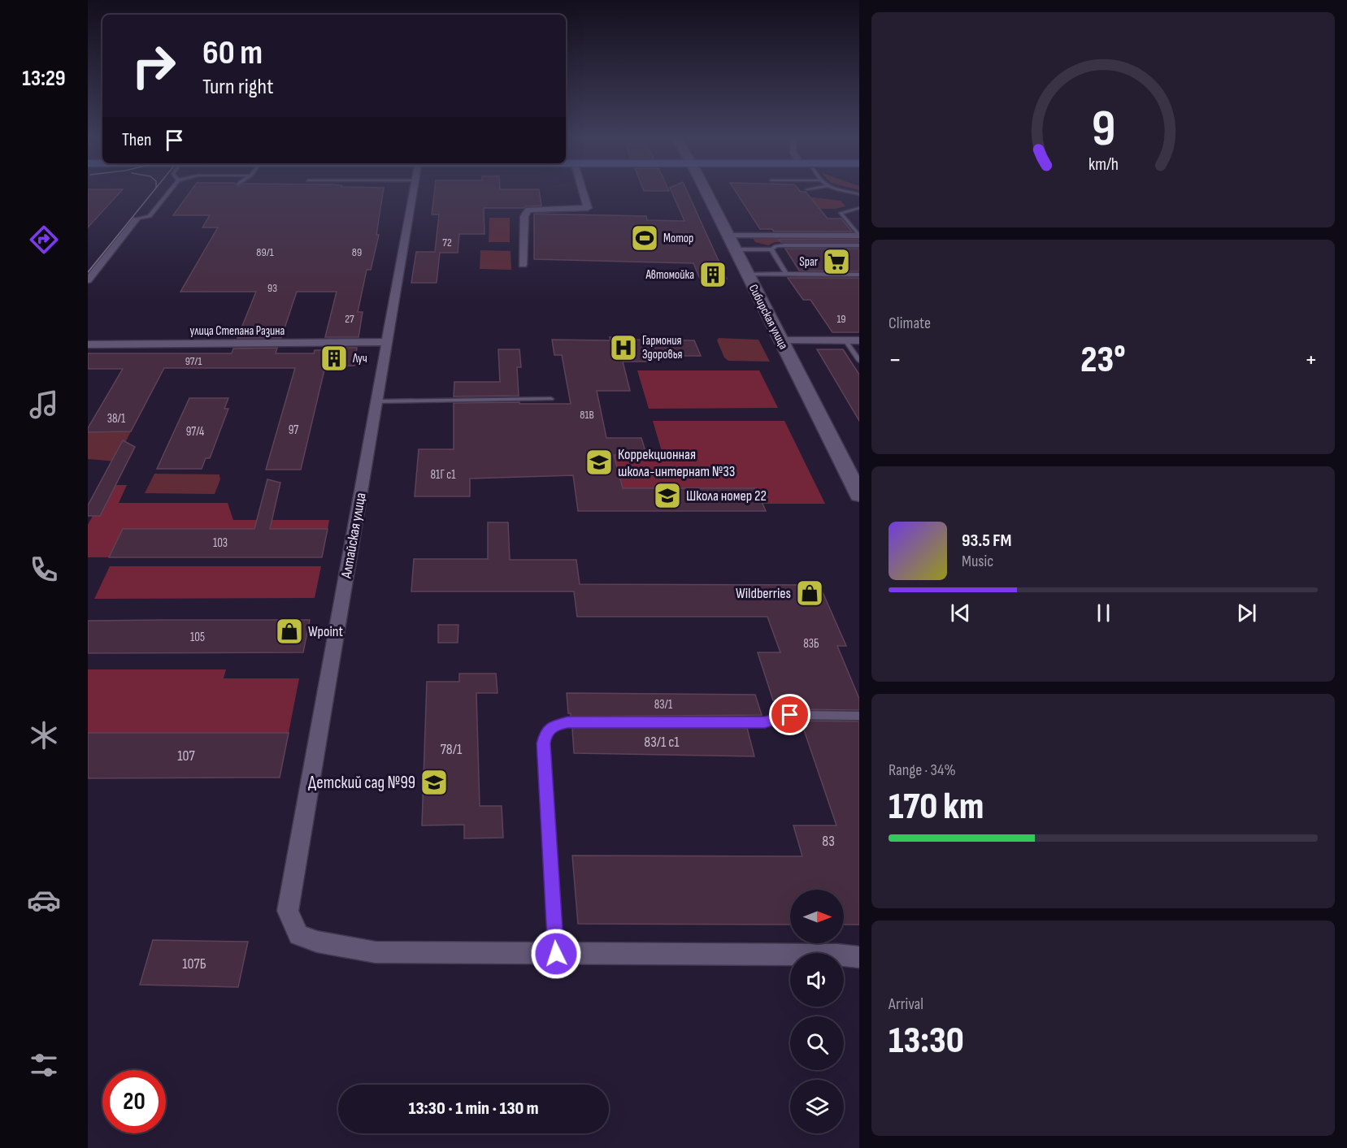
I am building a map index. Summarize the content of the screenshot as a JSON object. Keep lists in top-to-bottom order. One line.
{"streets":{"main road":["Сибирская улица"],"street":["улица Степана Разина","Алтайская улица"]},"crossings":[["улица Степана Разина","Алтайская улица"]],"places":{"sports":["Мотор"],"supermarket":["Spar"],"building":["Автомойка","Луч"],"hospital":["Гармония Здоровья"],"school or university":["Коррекционная школа-интернат №33","Школа номер 22","Детский сад №99"],"shop":["Wildberries","Wpoint"]},"house_numbers":["72","89/1","89","93","27","19","97/1","81В","38/1","97","97/4","81Г с1","103","105","83Б","83/1","83/1 с1","78/1","107","83","107Б"],"north":"right","page":{"tabs":"13:29","turn":["60 m","Turn right"],"then":"Then","tile":["Climate",["Range · 34%","170 km"],["Arrival","13:30"]],"heat":["−","23°","+"],"song":["93.5 FM","Music"],"limit":"20","trip":"13:30 · 1 min · 130 m","gauge":["9","km/h"]}}
